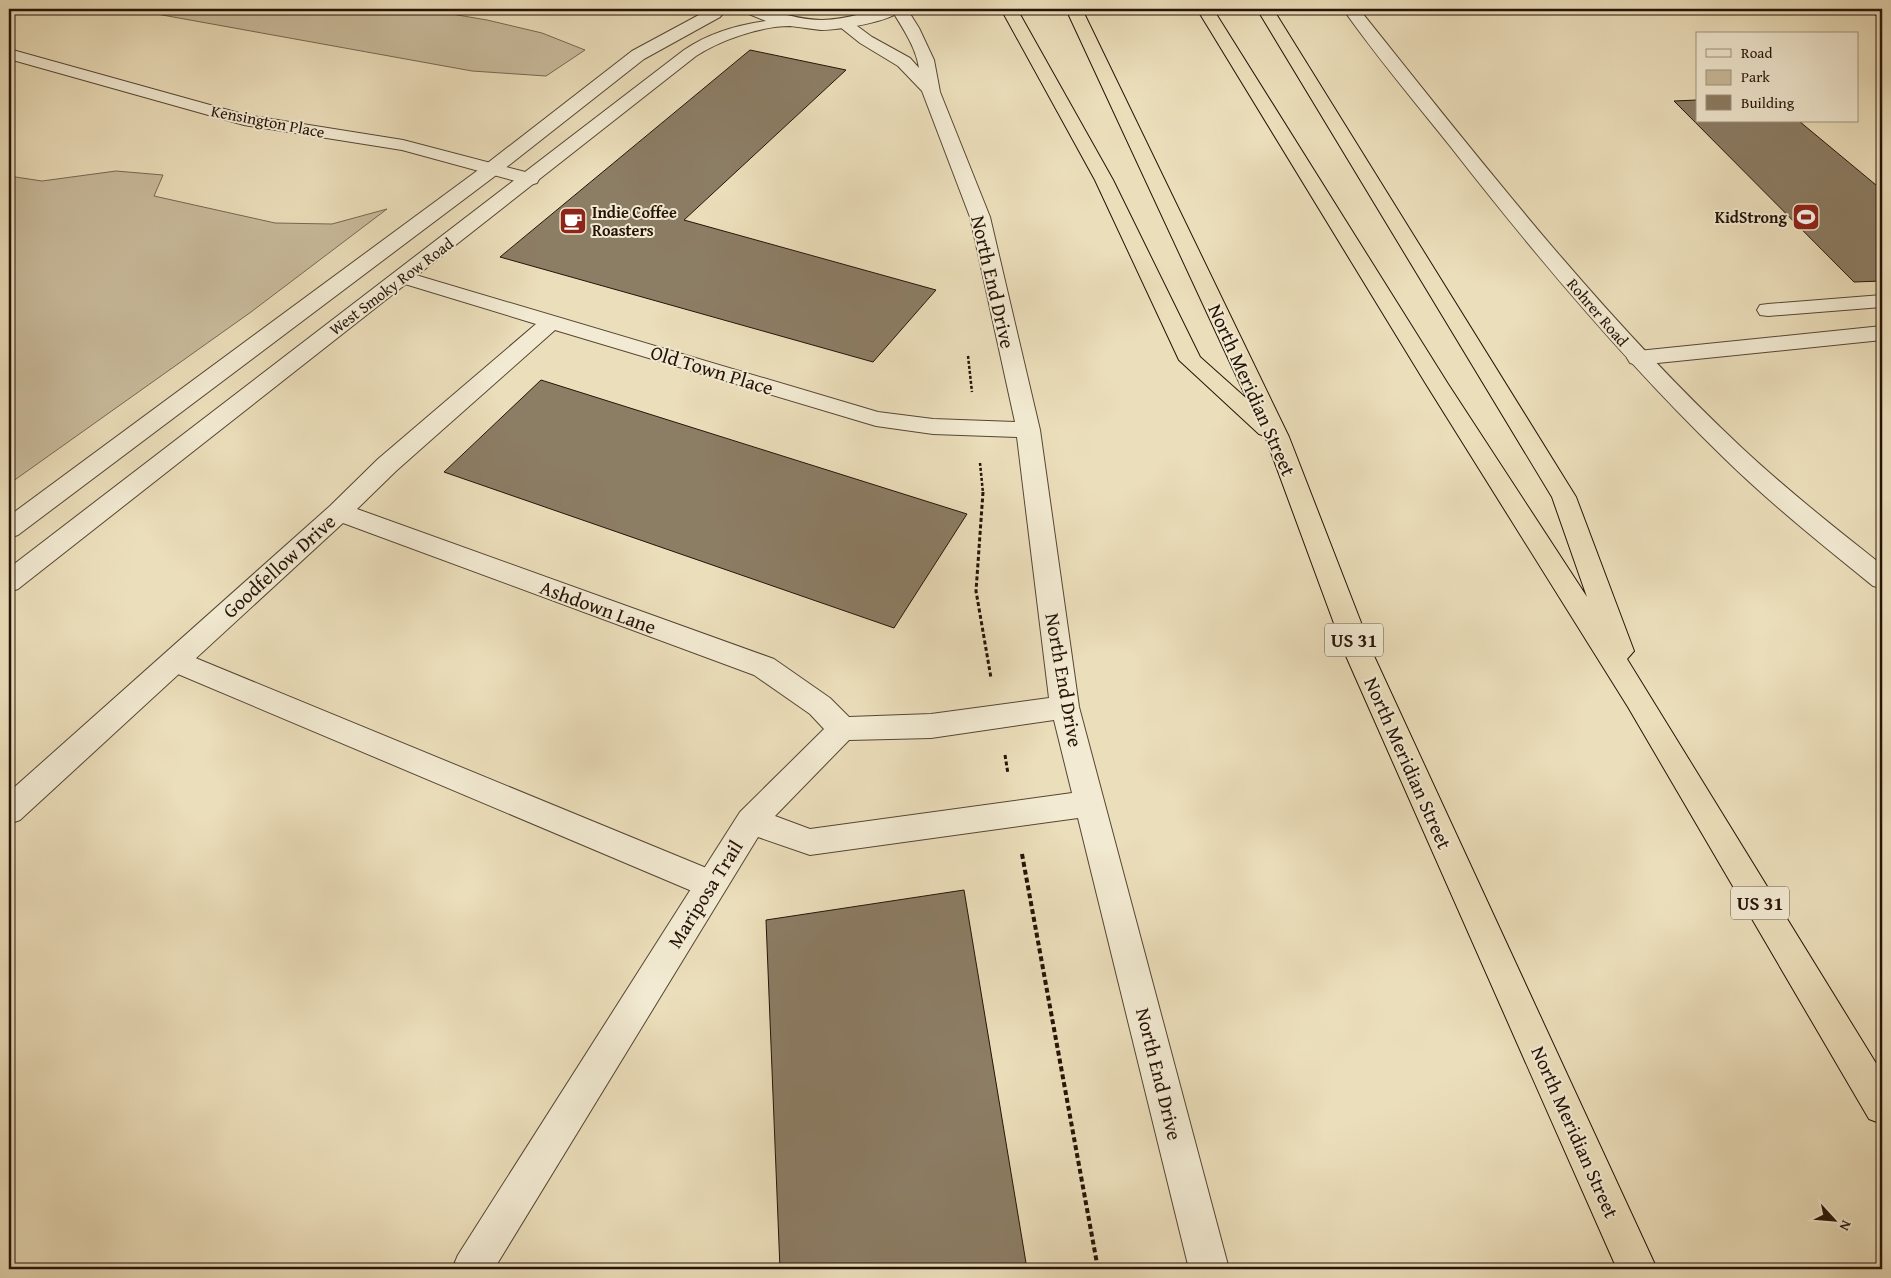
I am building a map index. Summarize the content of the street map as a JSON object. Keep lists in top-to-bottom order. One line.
{"streets":{"highway":["North Meridian Street","US 31"],"street":["Kensington Place","North End Drive","West Smoky Row Road","Rohrer Road","Old Town Place","Goodfellow Drive","Ashdown Lane","Mariposa Trail"]},"crossings":[["Kensington Place","West Smoky Row Road"],["North End Drive","Old Town Place"],["West Smoky Row Road","Old Town Place"],["Old Town Place","Goodfellow Drive"],["Goodfellow Drive","Ashdown Lane"],["Ashdown Lane","Mariposa Trail"]],"places":{"sports":["KidStrong"],"cafe":["Indie Coffee Roasters"]},"legend":["Road","Park","Building"],"north":"bottom right"}
